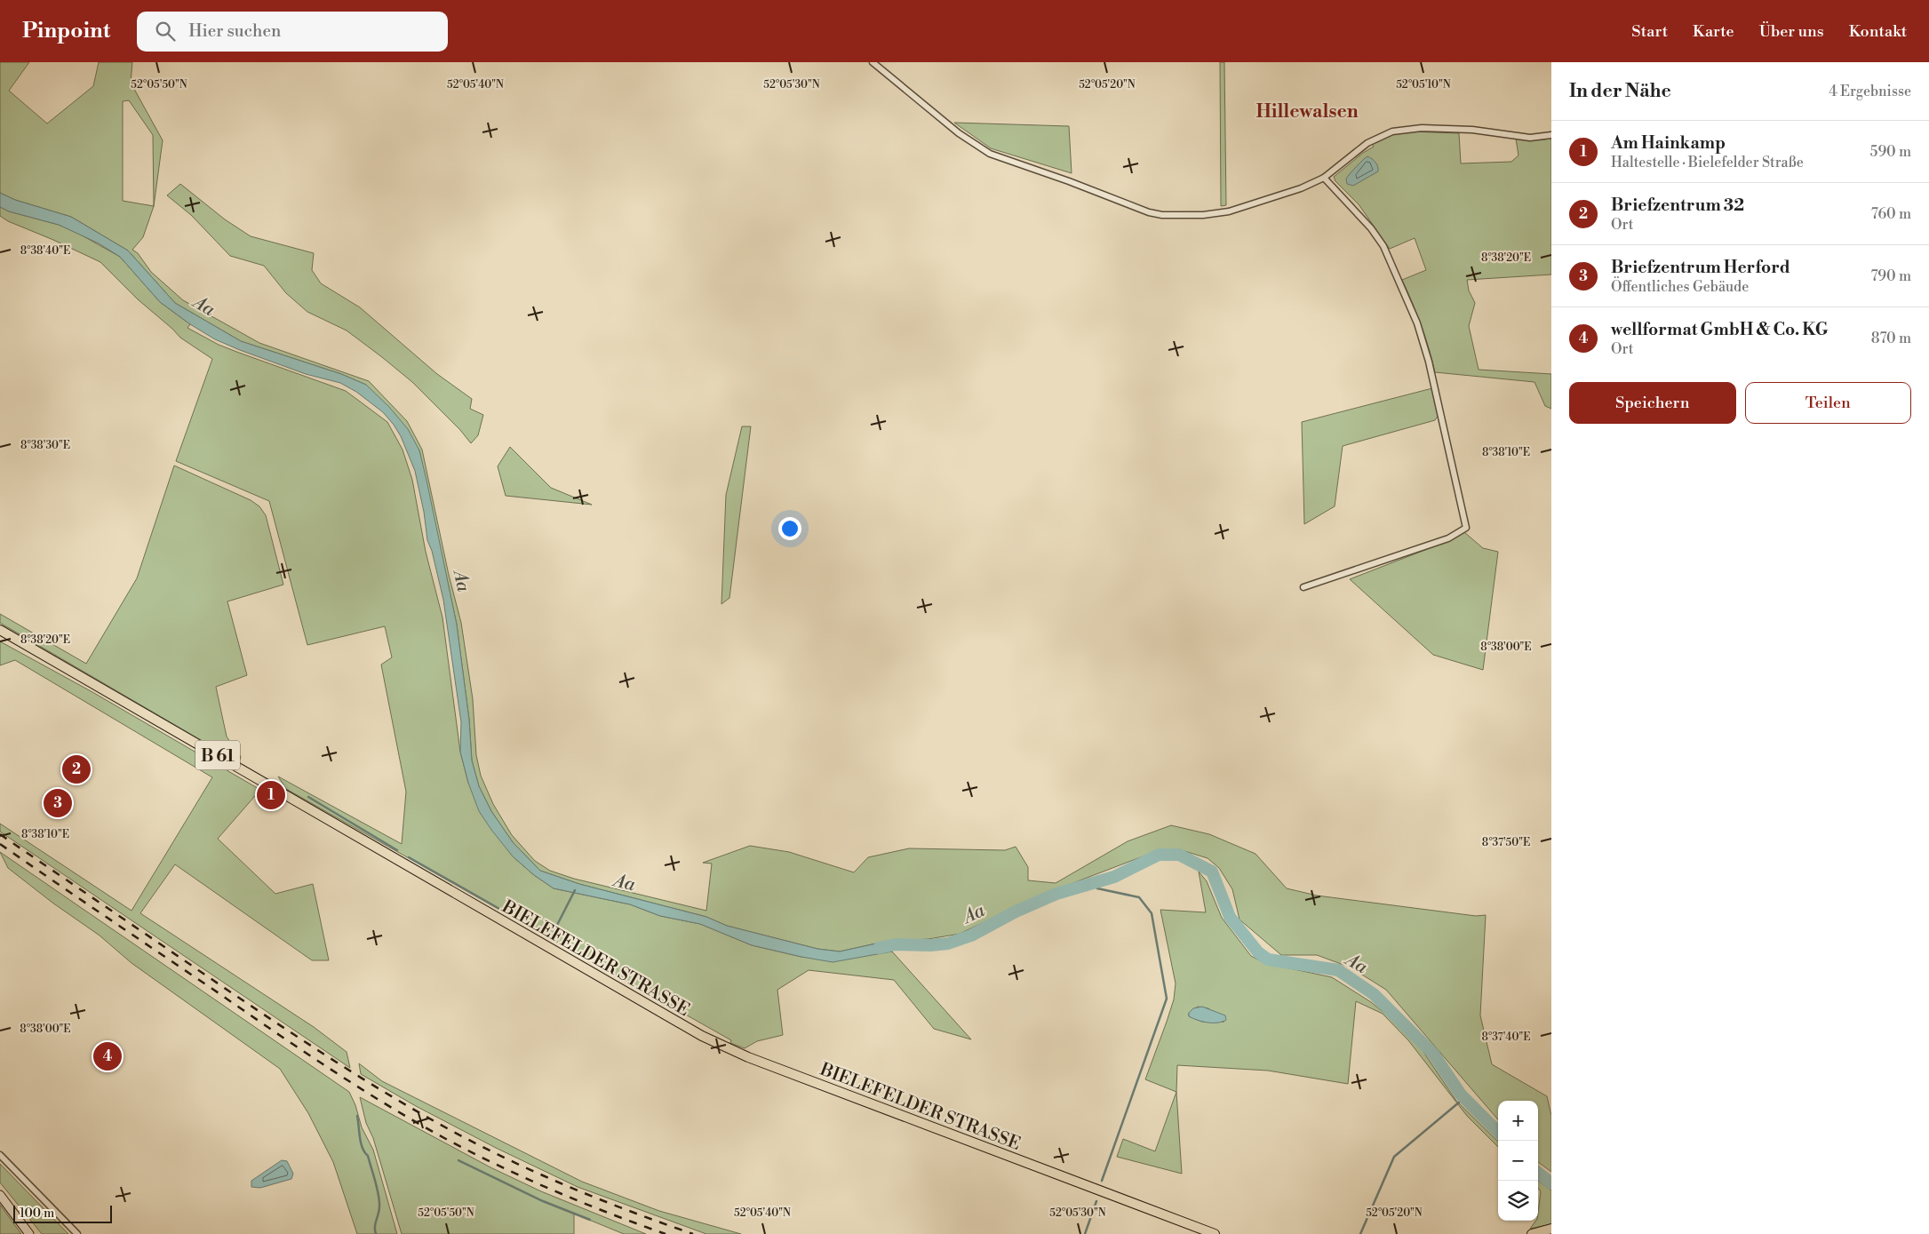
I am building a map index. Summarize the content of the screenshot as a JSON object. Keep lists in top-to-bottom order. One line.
{"streets":{"main road":["B 61","BIELEFELDER STRASSE"]},"districts":["Hillewalsen"],"water":["Aa"],"scale_bar":"100 m","page":{"header":"Pinpoint","search":"Hier suchen","nav":["Start","Karte","Über uns","Kontakt"],"heading":["In der Nähe","4 Ergebnisse"],"list":[{"mark":"1","name":"Am Hainkamp","note":"Haltestelle · Bielefelder Straße","value":"590 m"},{"mark":"2","name":"Briefzentrum 32","note":"Ort","value":"760 m"},{"mark":"3","name":"Briefzentrum Herford","note":"Öffentliches Gebäude","value":"790 m"},{"mark":"4","name":"wellformat GmbH & Co. KG","note":"Ort","value":"870 m"}],"buttons":["Speichern","Teilen"],"pins":["2","1","3","4"],"map_buttons":["+","−"],"scale":"100 m"},"coordinates":["52°05'50\"N","52°05'40\"N","52°05'30\"N","52°05'20\"N","52°05'10\"N","8°38'40\"E","8°38'20\"E","8°38'30\"E","8°38'10\"E","8°38'00\"E","8°37'50\"E","8°37'40\"E"]}
